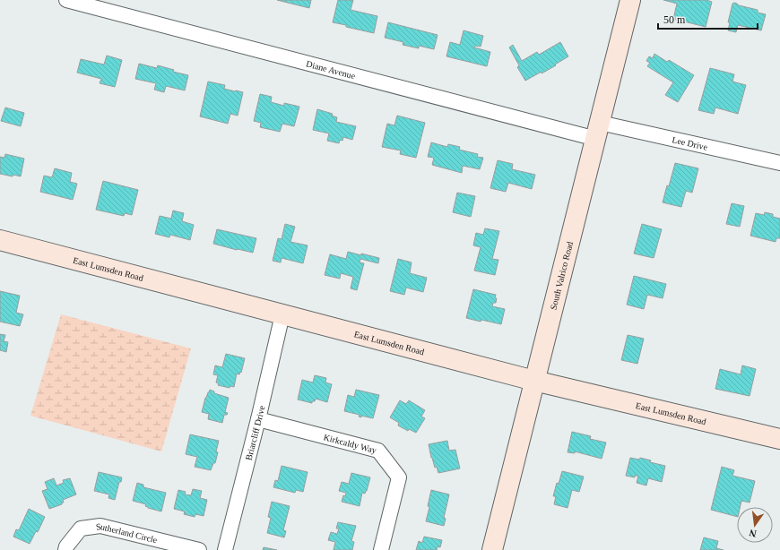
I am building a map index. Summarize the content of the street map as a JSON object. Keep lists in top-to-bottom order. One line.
{"streets":{"street":["Diane Avenue","Lee Drive","East Lumsden Road","South Valrico Road","Briarcliff Drive","Kirkcaldy Way","Sutherland Circle"]},"crossings":[["Diane Avenue","Lee Drive"],["Diane Avenue","South Valrico Road"],["Lee Drive","South Valrico Road"],["East Lumsden Road","South Valrico Road"],["East Lumsden Road","Briarcliff Drive"],["Briarcliff Drive","Kirkcaldy Way"]],"scale_bar":"50 m","north":"bottom"}
